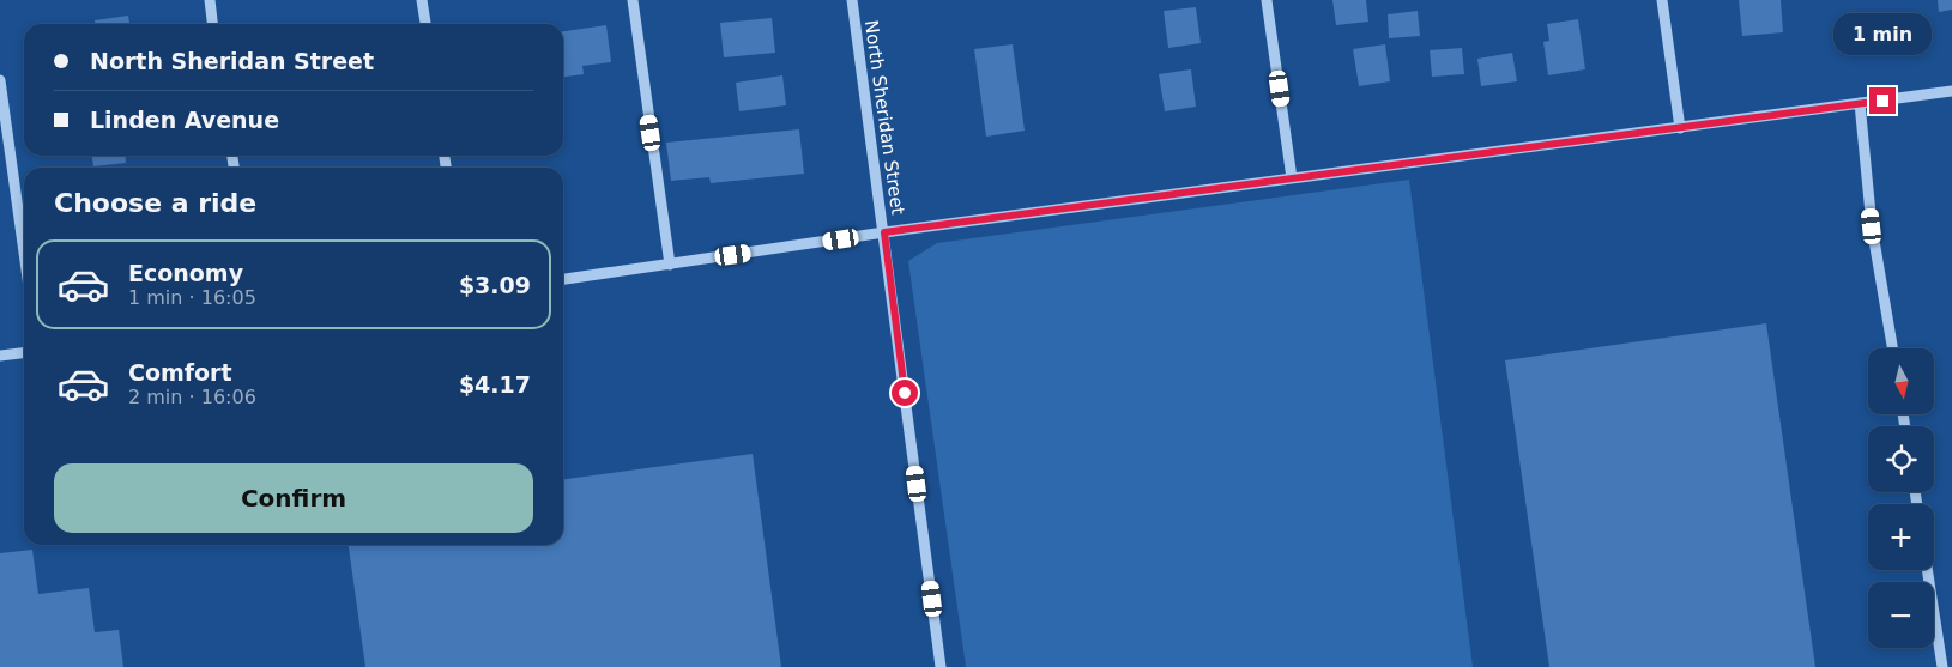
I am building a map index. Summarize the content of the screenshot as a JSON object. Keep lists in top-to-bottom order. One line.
{"streets":{"street":["North Sheridan Street"]},"north":"bottom","page":{"bubble":"1 min","banner":["North Sheridan Street","Linden Avenue"],"heading":"Choose a ride","list":[{"name":"Economy","note":"1 min · 16:05","value":"$3.09"},{"name":"Comfort","note":"2 min · 16:06","value":"$4.17"}],"map_buttons":["+","−"],"buttons":"Confirm"}}
